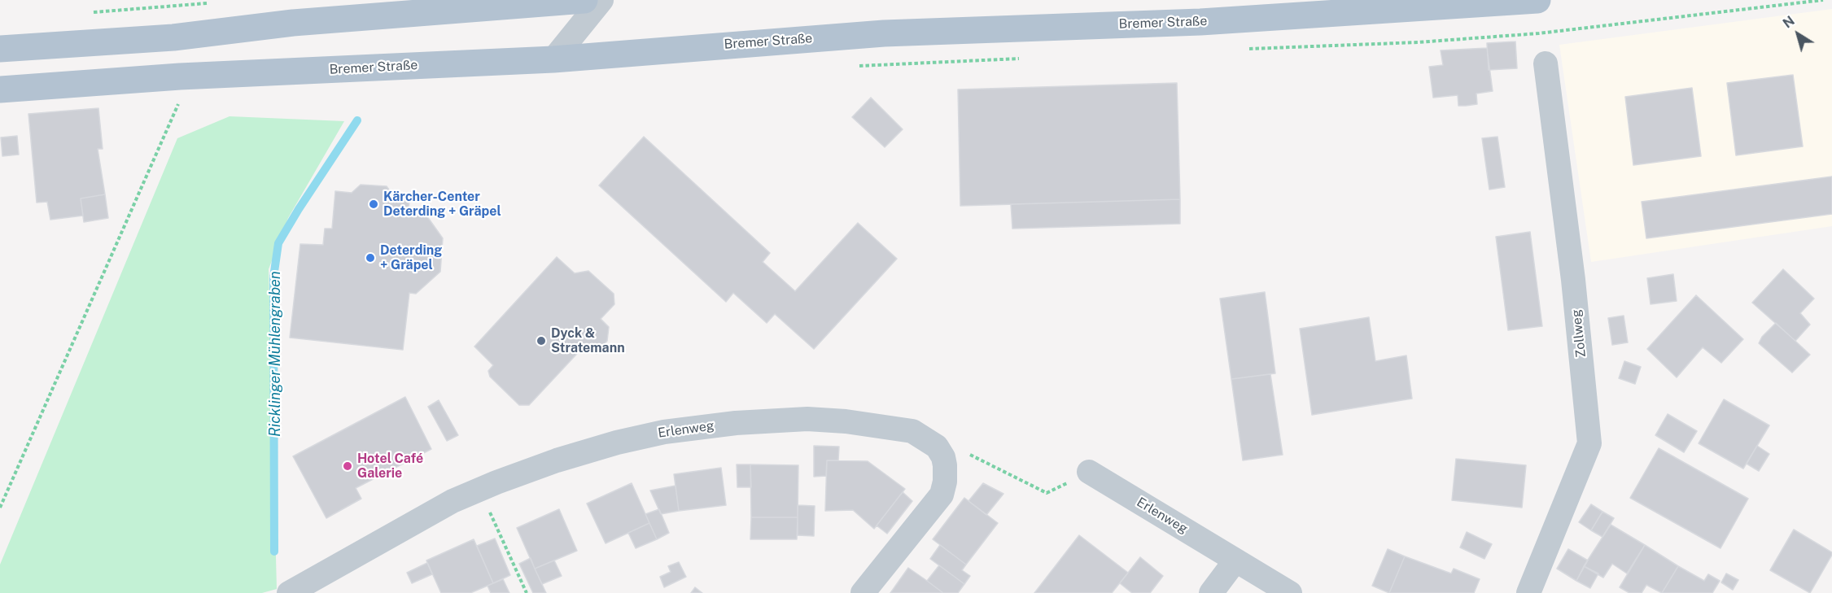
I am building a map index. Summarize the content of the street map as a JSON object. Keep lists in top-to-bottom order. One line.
{"streets":{"main road":["Bremer Straße"],"street":["Zollweg","Erlenweg"]},"water":["Ricklinger Mühlengraben"],"places":["Kärcher-Center Deterding + Gräpel","Deterding + Gräpel","Dyck & Stratemann","Hotel Café Galerie"],"north":"top left"}
